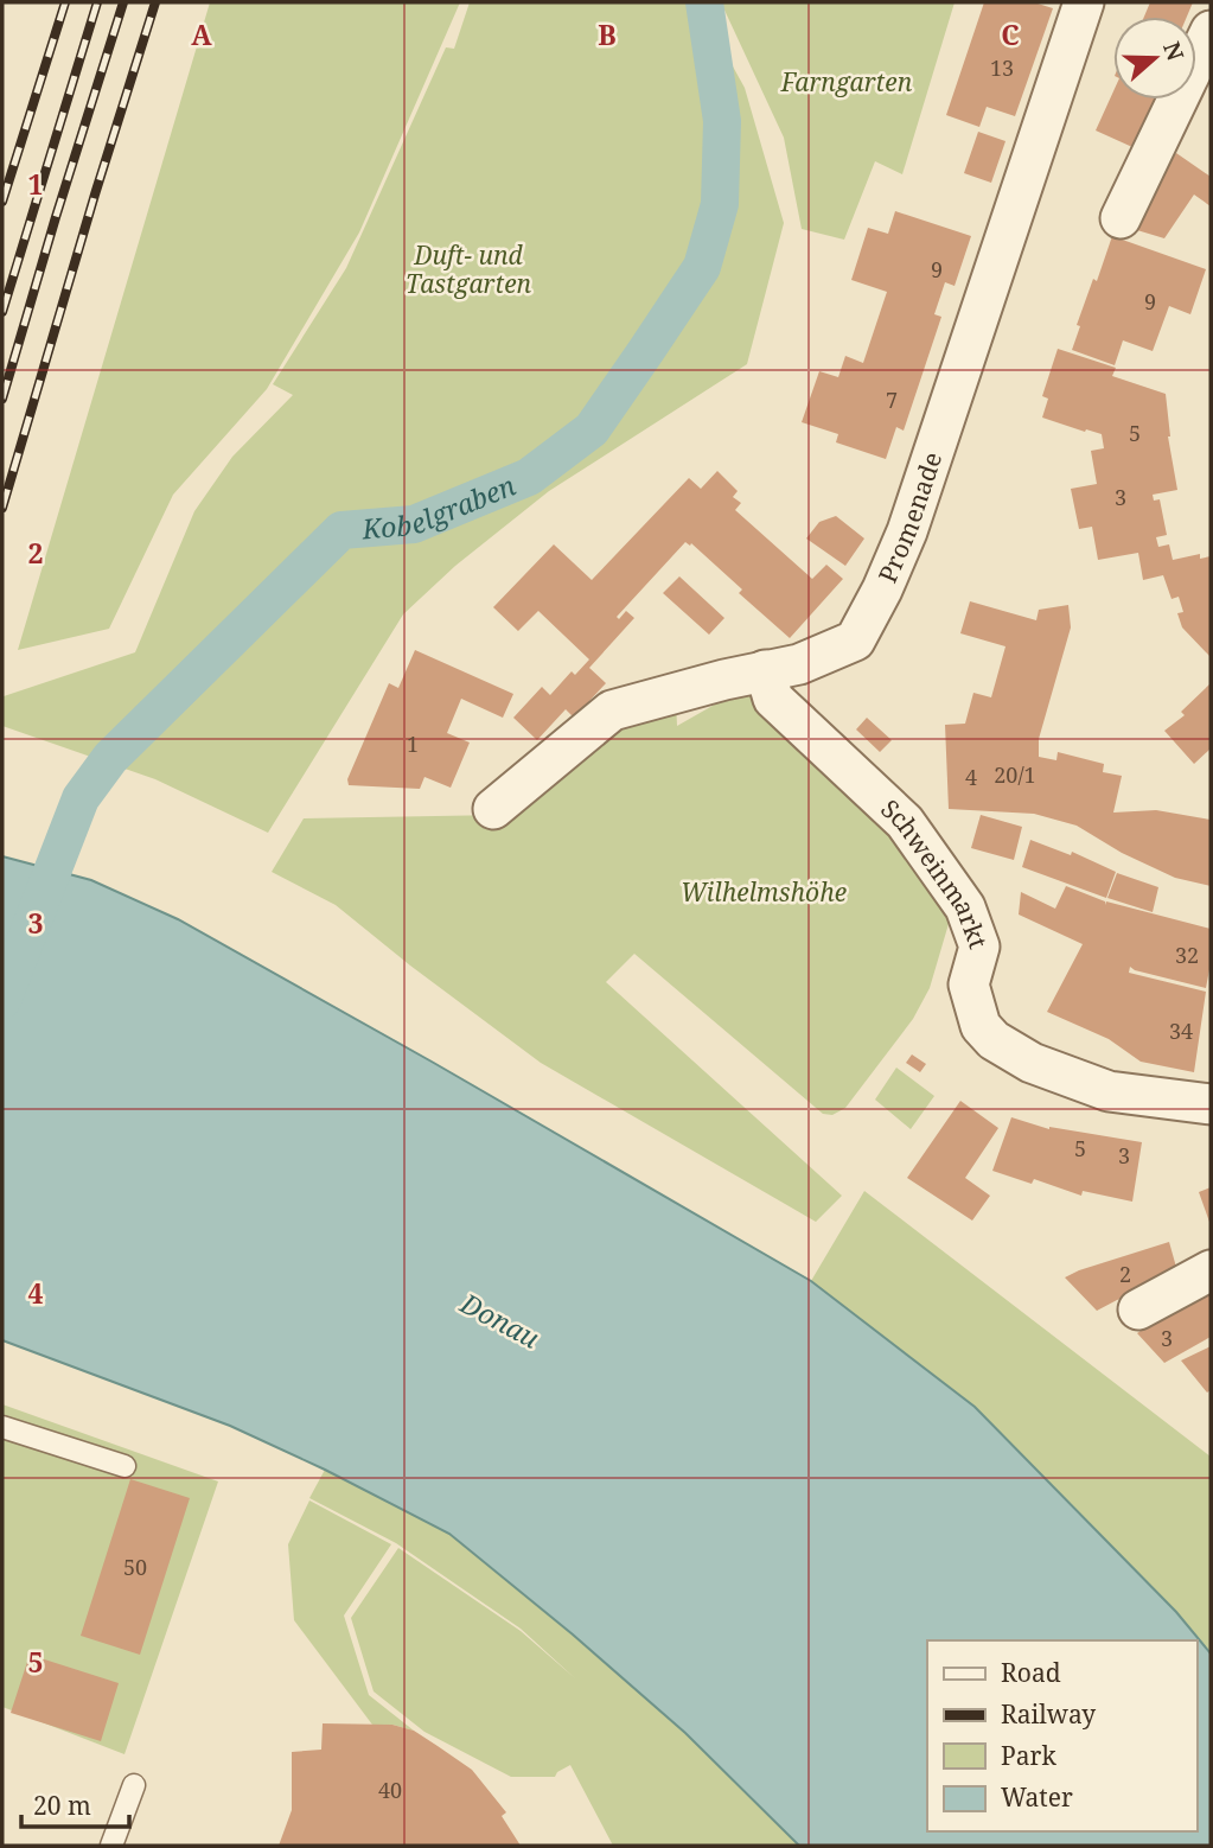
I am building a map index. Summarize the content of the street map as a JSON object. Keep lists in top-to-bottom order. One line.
{"streets":{"street":["Promenade","Schweinmarkt"]},"crossings":[["Promenade","Schweinmarkt"]],"water":["Kobelgraben","Donau"],"parks":["Farngarten","Duft- und Tastgarten","Wilhelmshöhe"],"house_numbers":["13","9","9","7","5","3","1","20/1","4","32","34","5","3","2","3","50","40"],"legend":["Road","Railway","Park","Water"],"scale_bar":"20 m","north":"right","grid":{"columns":["A","B","C"],"rows":["1","2","3","4","5"]}}
